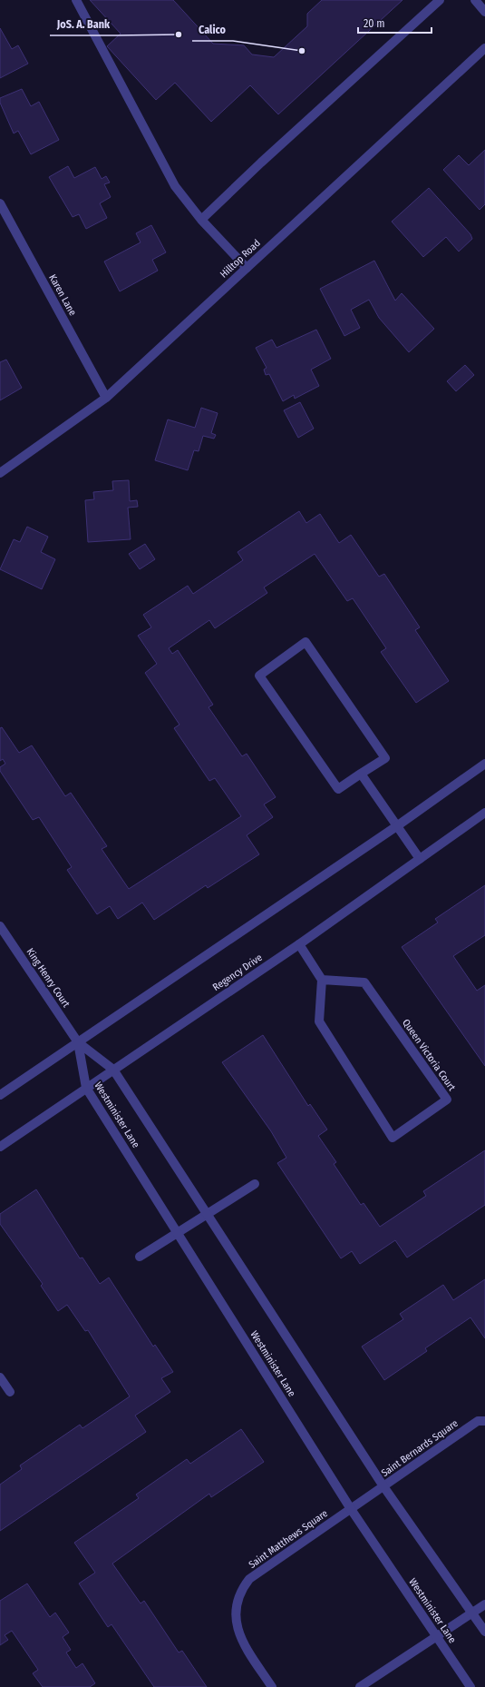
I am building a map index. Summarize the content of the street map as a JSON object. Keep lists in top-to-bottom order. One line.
{"streets":{"street":["Hilltop Road","Karen Lane","Regency Drive","King Henry Court","Queen Victoria Court","Westminister Lane","Saint Bernards Square","Saint Matthews Square"]},"crossings":[["Hilltop Road","Karen Lane"],["Regency Drive","Westminister Lane"],["King Henry Court","Westminister Lane"],["Westminister Lane","Saint Matthews Square"],["Saint Bernards Square","Saint Matthews Square"]],"places":["JoS. A. Bank","Calico"],"scale_bar":"20 m"}
